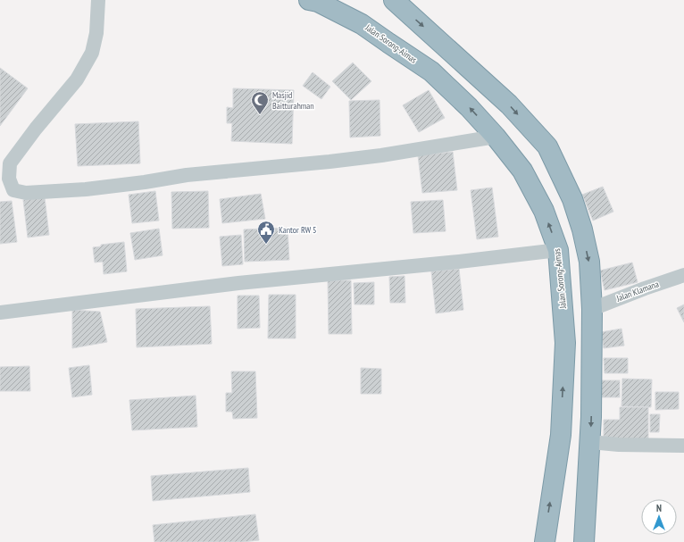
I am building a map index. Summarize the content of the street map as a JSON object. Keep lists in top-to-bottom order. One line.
{"streets":{"highway":["Jalan Sorong-Aimas"],"street":["Jalan Klamana"]},"places":{"mosque":["Masjid Baitturahman"],"public building":["Kantor RW 5"]},"north":"top"}
